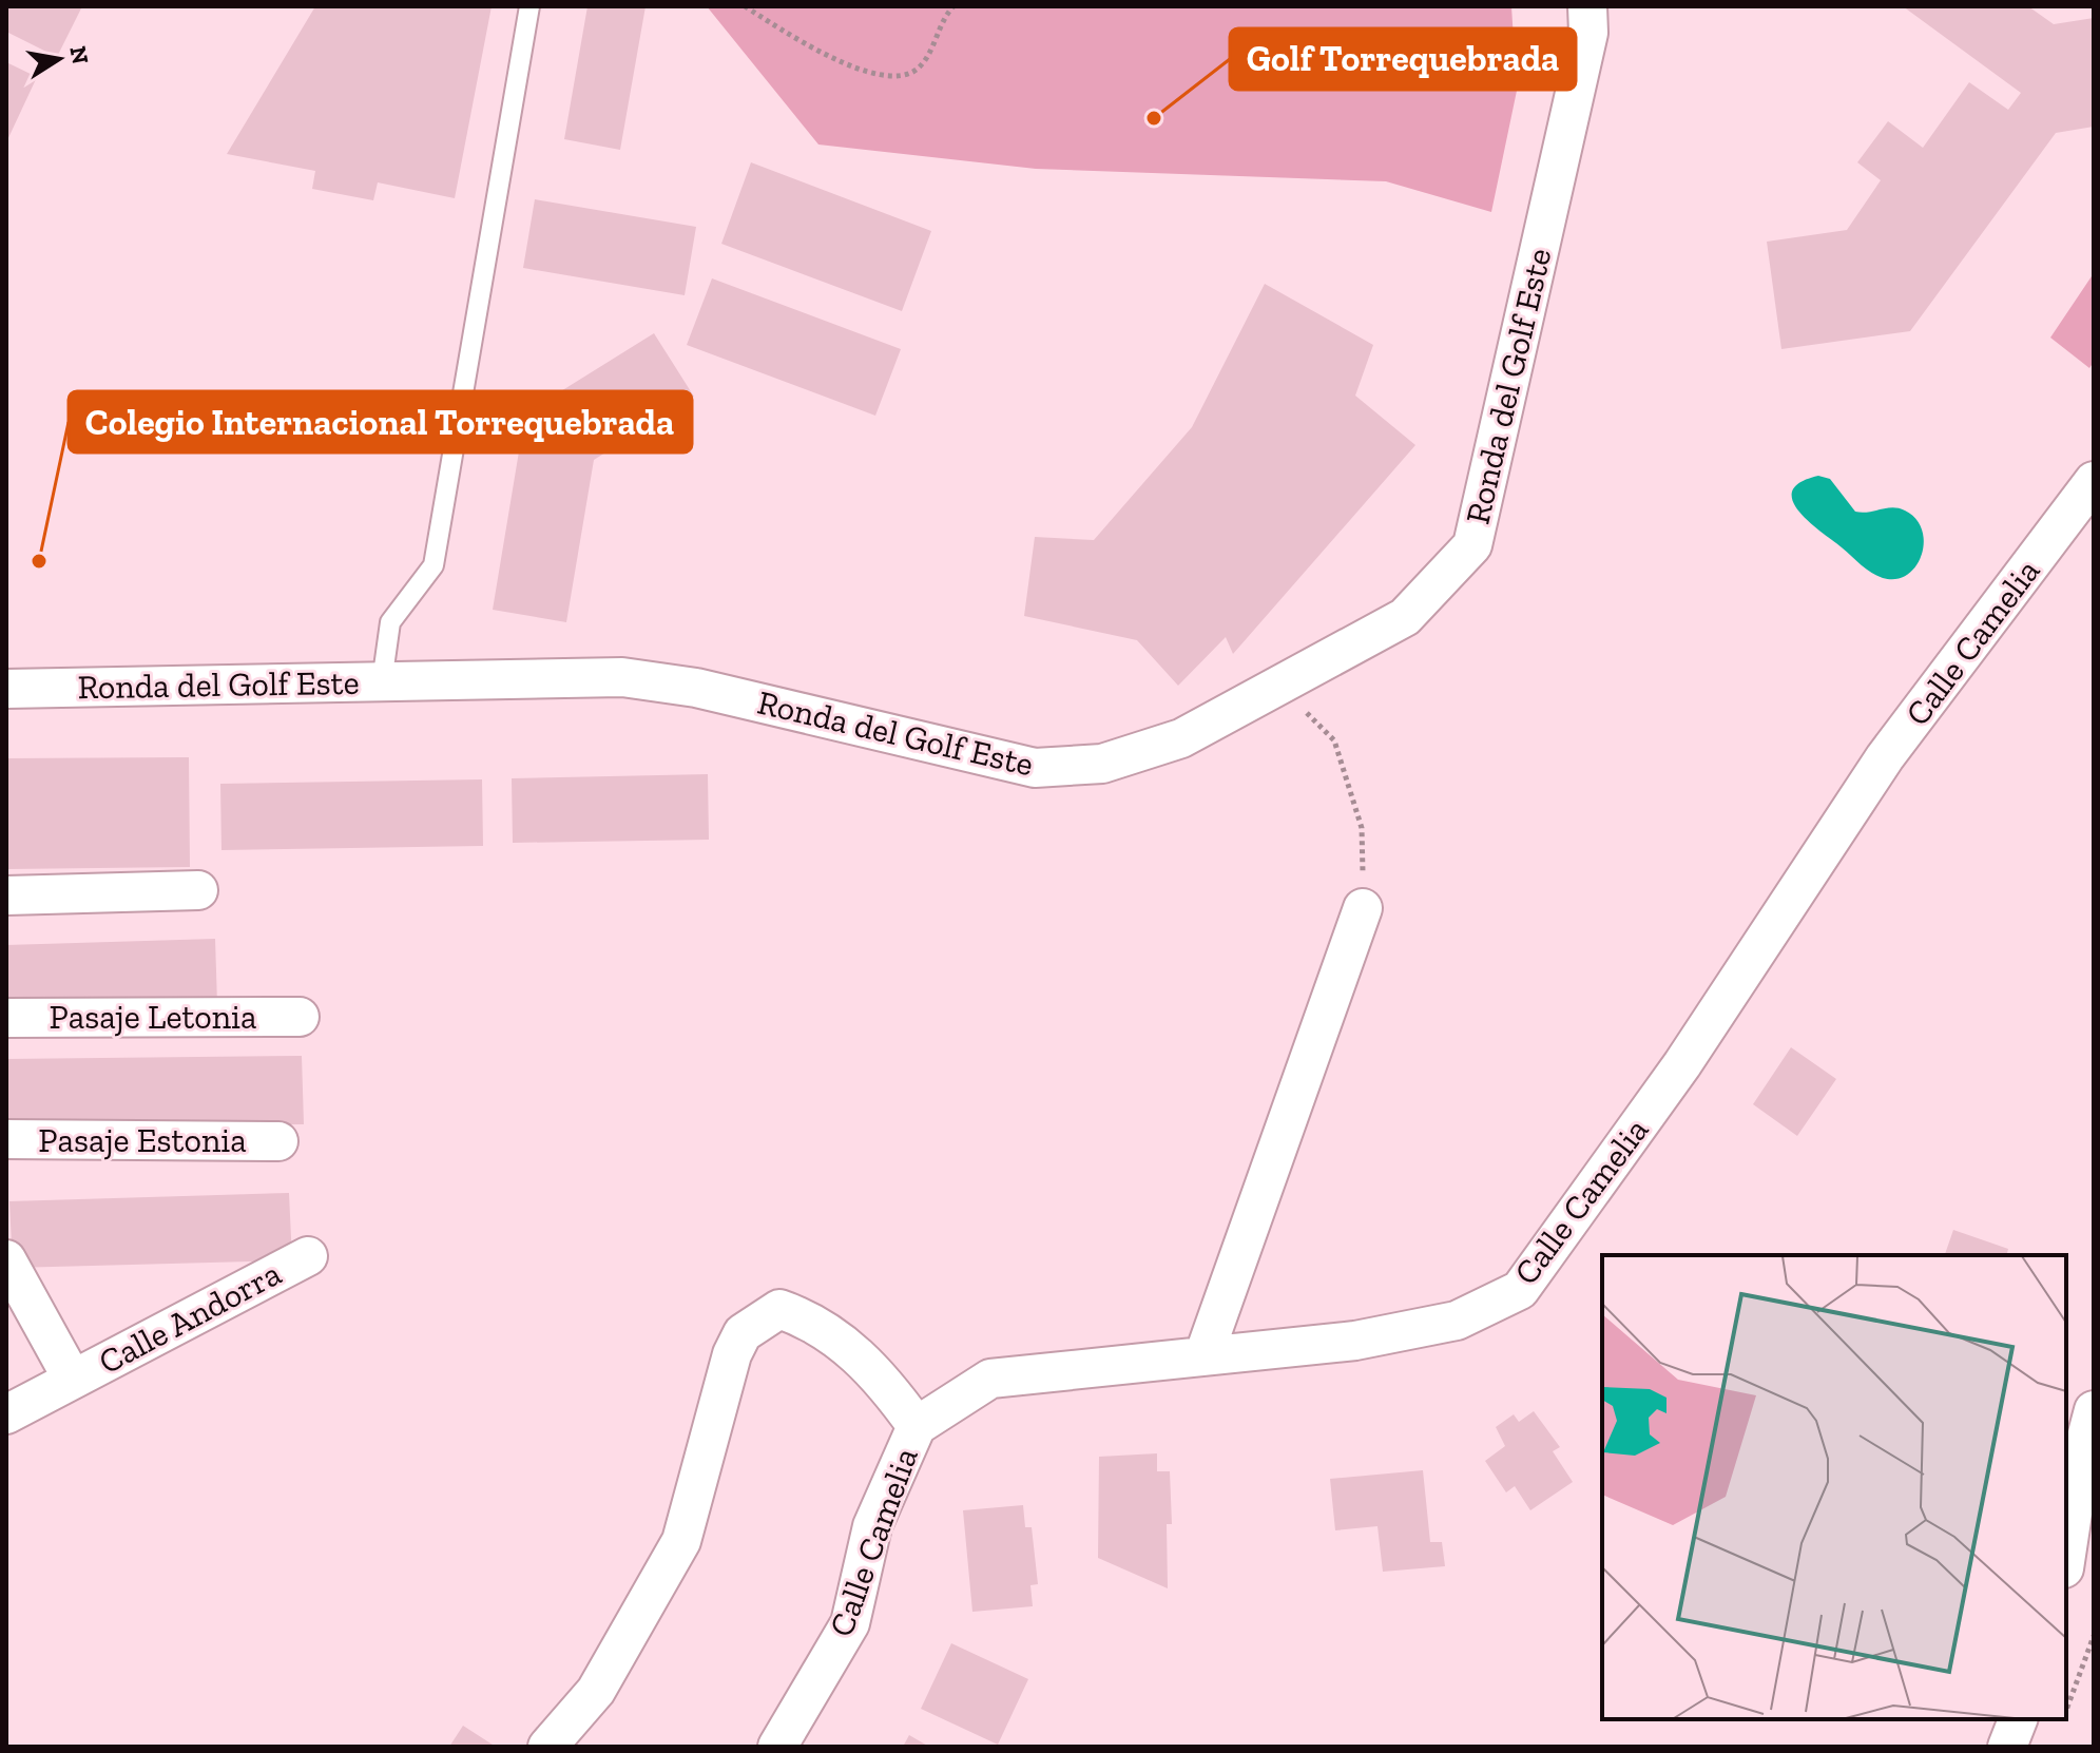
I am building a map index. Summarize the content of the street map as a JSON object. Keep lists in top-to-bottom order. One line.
{"streets":{"street":["Ronda del Golf Este","Calle Camelia","Pasaje Letonia","Pasaje Estonia","Calle Andorra"]},"places":["Golf Torrequebrada","Colegio Internacional Torrequebrada"],"north":"right"}
